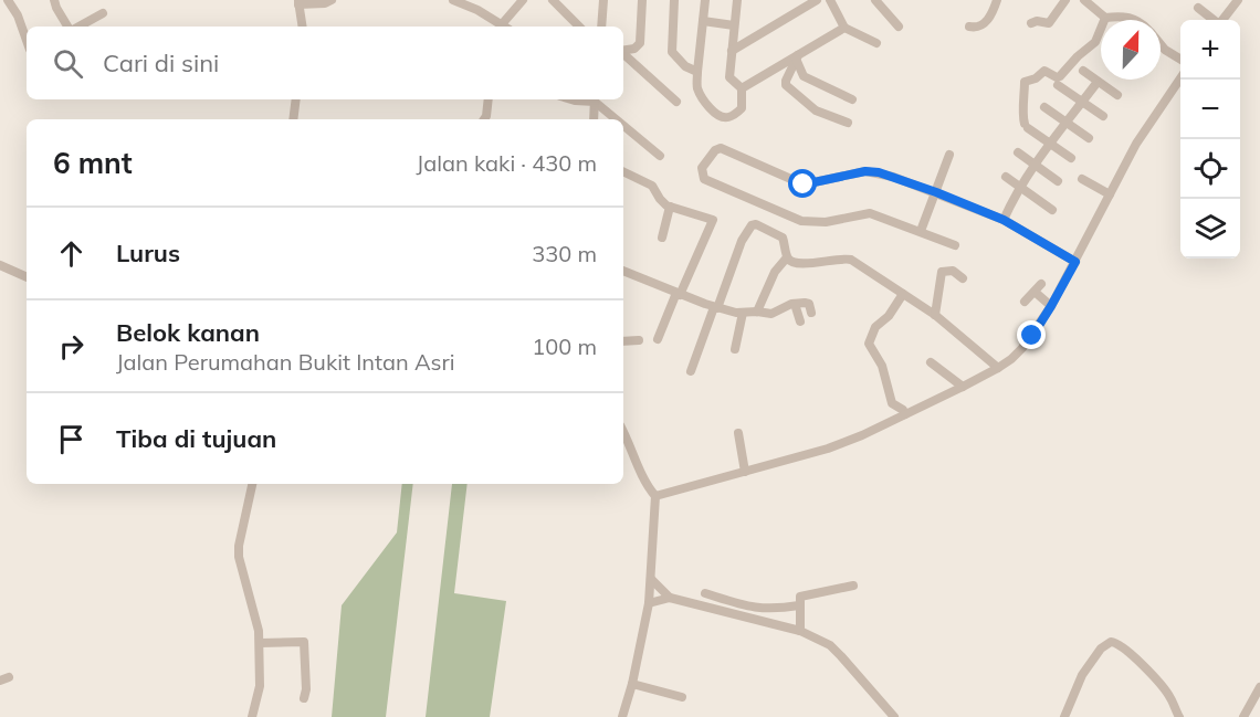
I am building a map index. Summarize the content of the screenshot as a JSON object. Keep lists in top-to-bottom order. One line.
{"north":"top","page":{"map_buttons":["+","−"],"search":"Cari di sini","heading":["6 mnt","Jalan kaki · 430 m"],"list":[["Lurus","330 m"],["Belok kanan","Jalan Perumahan Bukit Intan Asri","100 m"],"Tiba di tujuan"]}}
